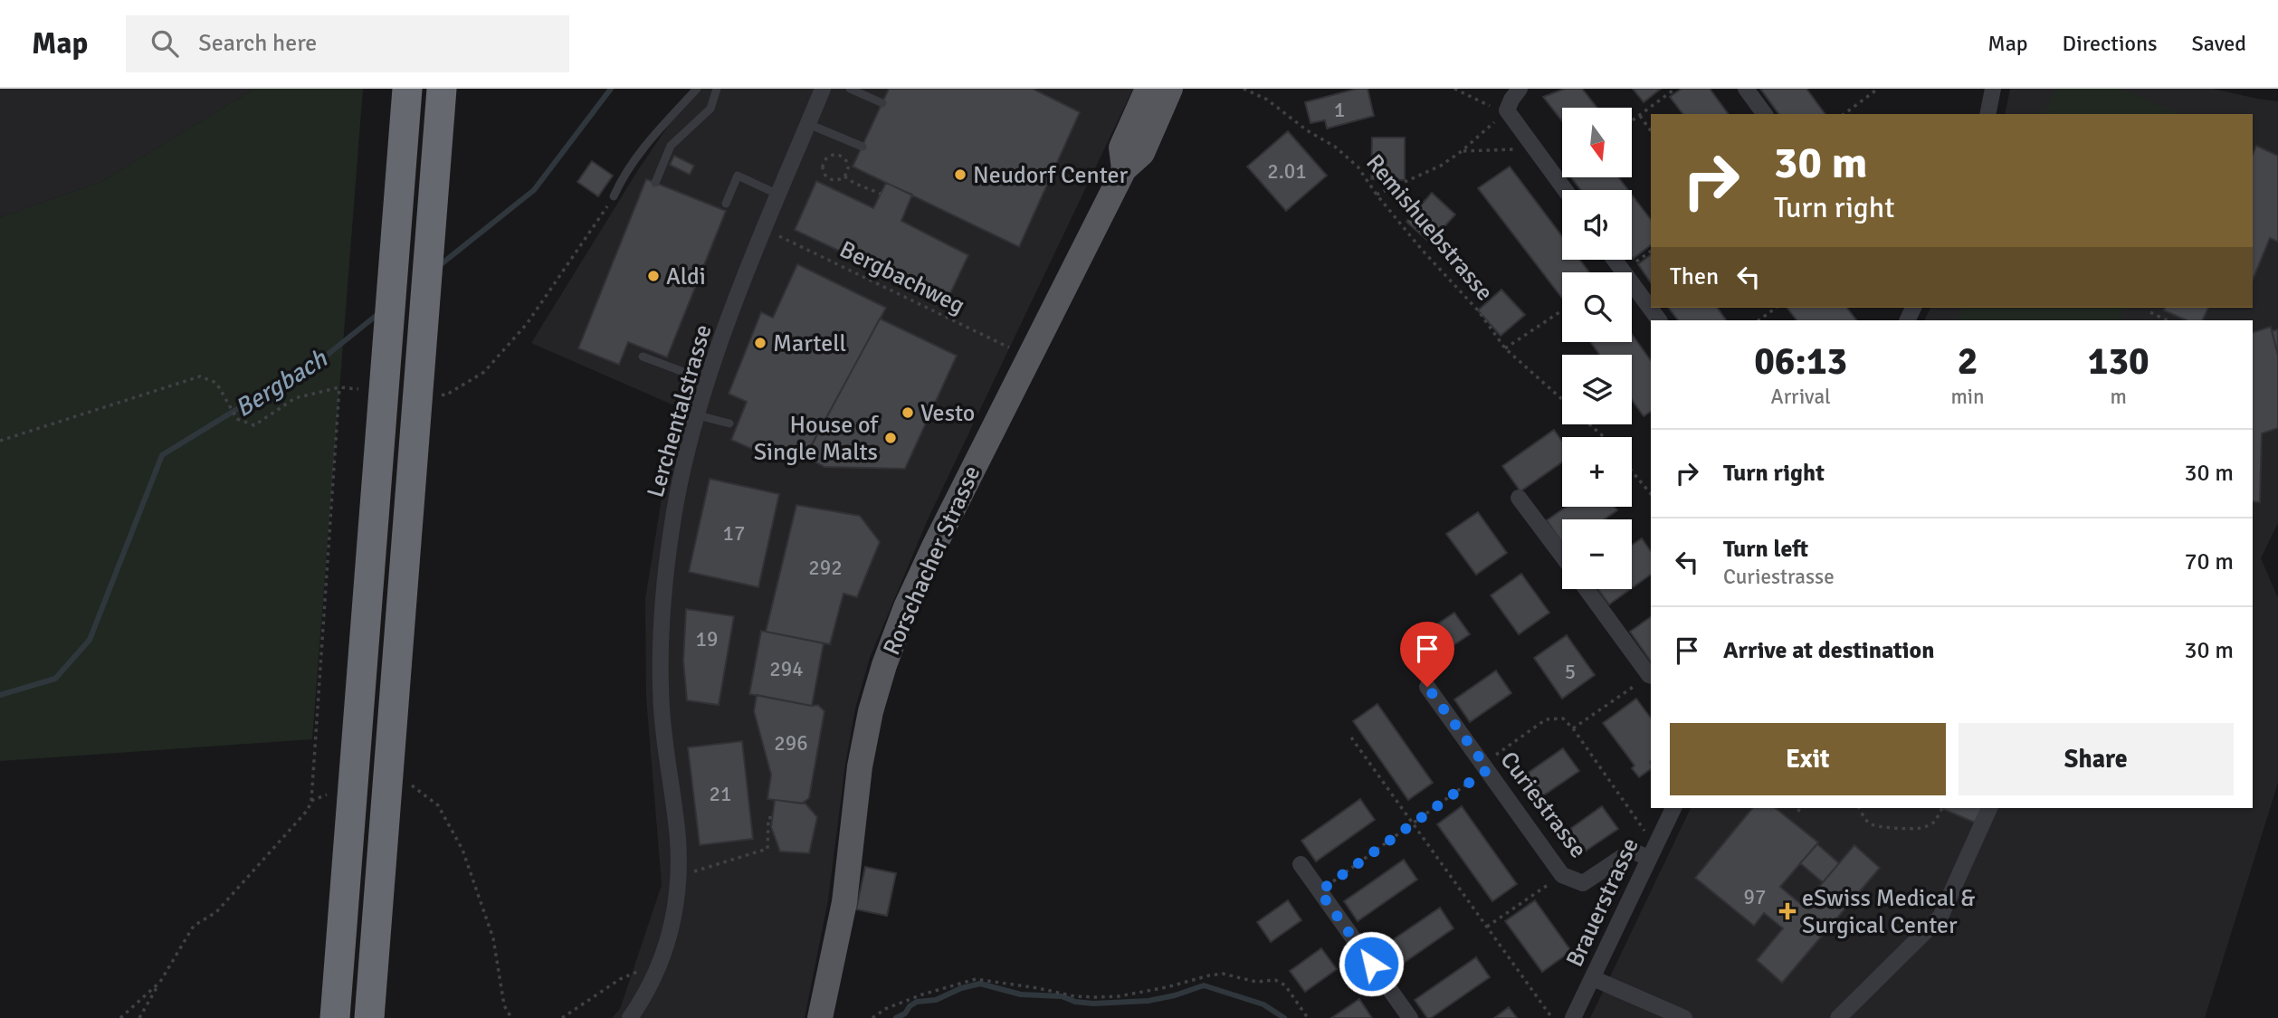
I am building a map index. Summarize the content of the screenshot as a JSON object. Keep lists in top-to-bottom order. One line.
{"streets":{"main road":["Rorschacher Strasse"],"street":["Lerchentalstrasse","Curiestrasse","Brauerstrasse"],"path":["Remishuebstrasse","Bergbachweg"]},"crossings":[["Curiestrasse","Brauerstrasse"]],"water":["Bergbach"],"places":{"other":["Neudorf Center","Aldi","Martell","Vesto","House of Single Malts"],"health":["eSwiss Medical & Surgical Center"]},"house_numbers":["1","2.01","17","292","19","294","5","296","21","97"],"north":"bottom","page":{"header":"Map","search":"Search here","nav":["Map","Directions","Saved"],"map_buttons":["+","−"],"turn":["30 m","Turn right"],"then":"Then","eta":["06:13","Arrival","2","min","130","m"],"list":[{"name":"Turn right","value":"30 m"},{"name":"Turn left","note":"Curiestrasse","value":"70 m"},{"name":"Arrive at destination","value":"30 m"}],"buttons":["Exit","Share"]}}
